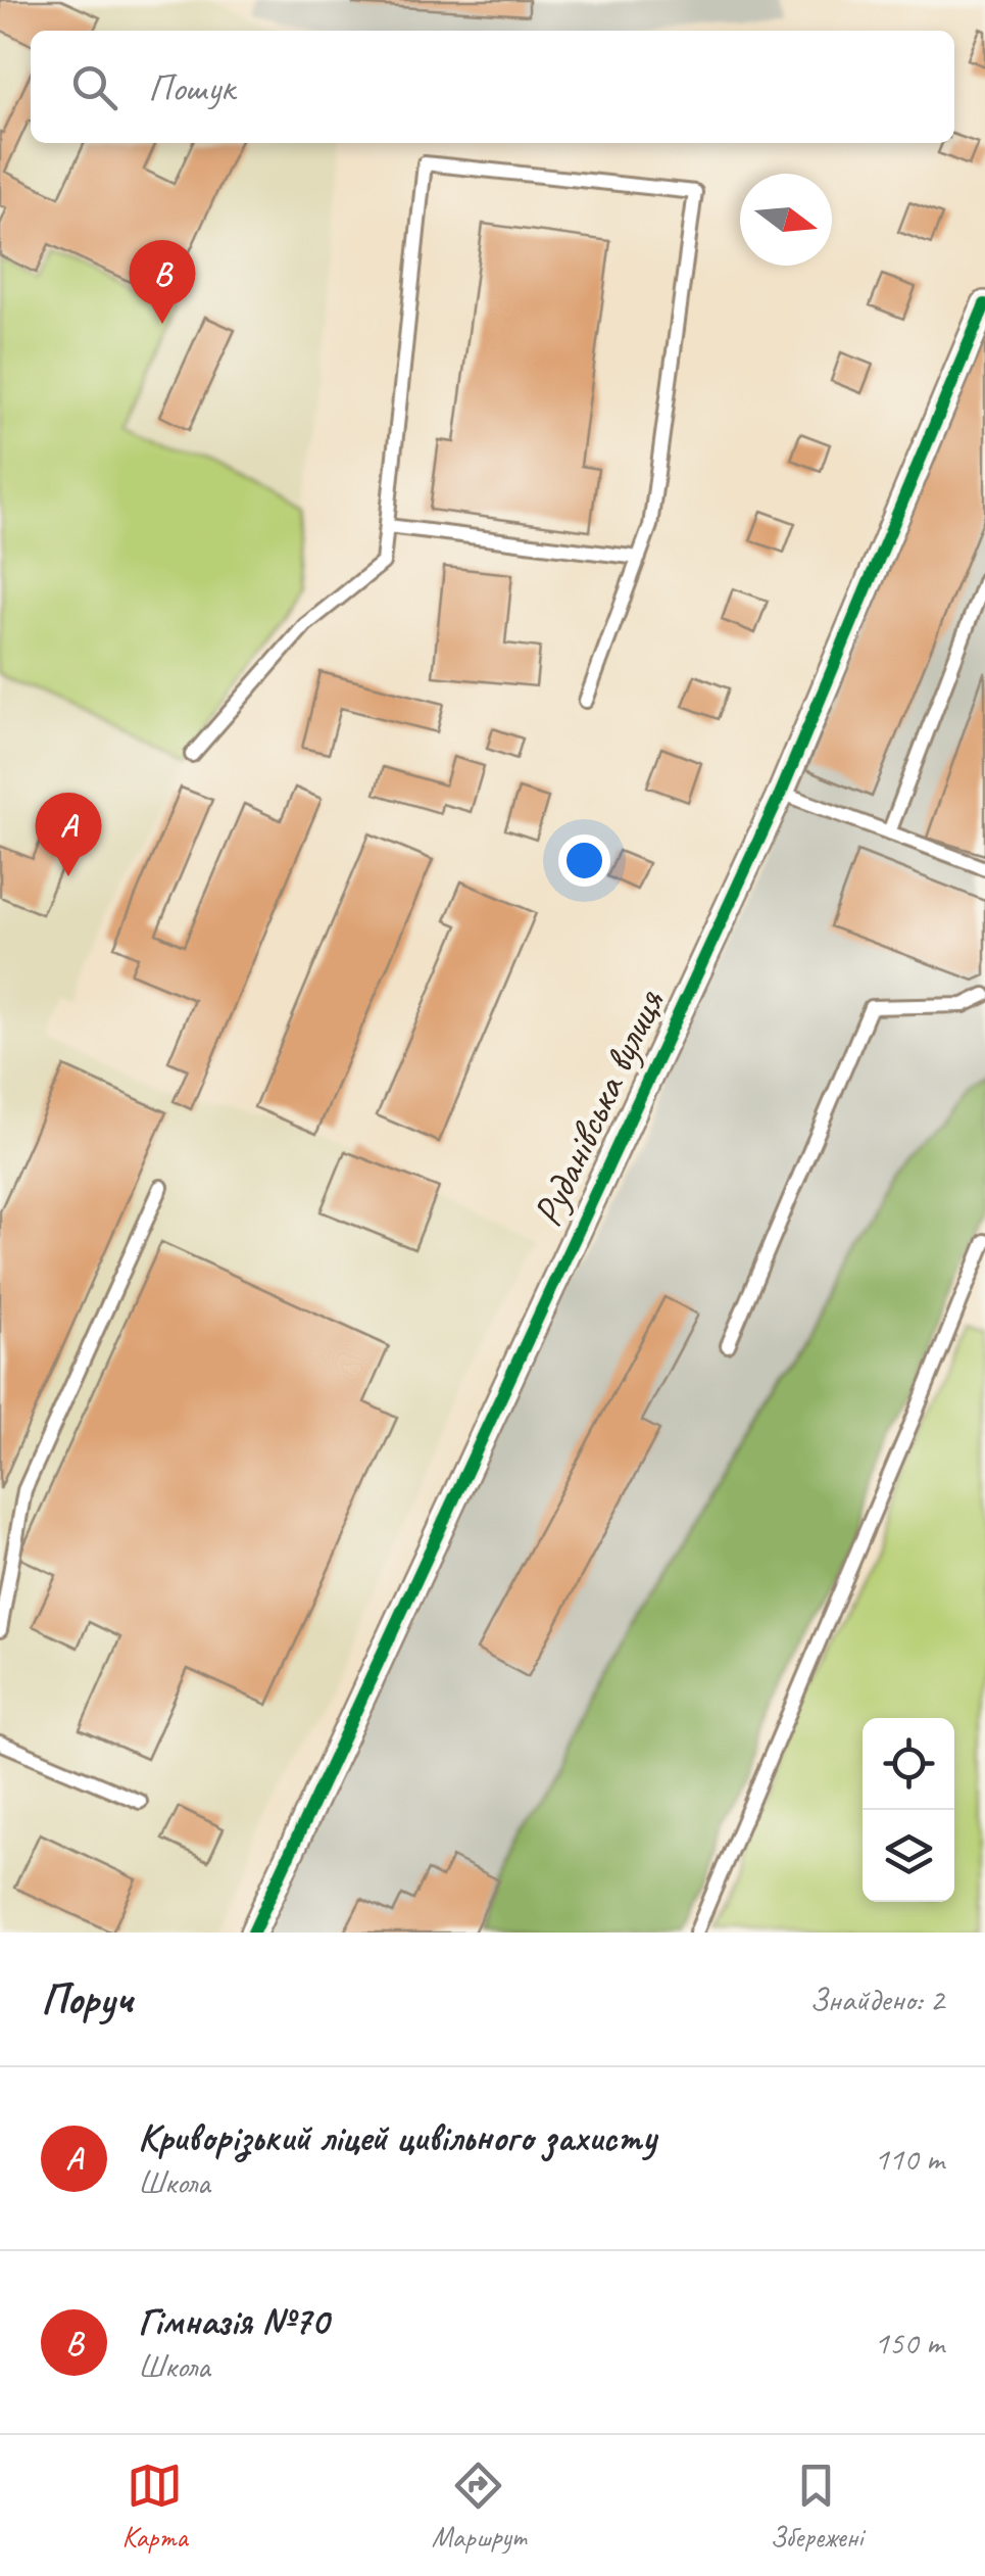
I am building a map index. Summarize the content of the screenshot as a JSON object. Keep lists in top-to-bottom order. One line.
{"streets":{"street":["Руданівська вулиця"]},"north":"right","page":{"search":"Пошук","pins":["B","A"],"heading":["Поруч","Знайдено: 2"],"list":[{"mark":"A","name":"Криворізький ліцей цивільного захисту","note":"Школа","value":"110 m"},{"mark":"B","name":"Гімназія №70","note":"Школа","value":"150 m"}],"nav":["Карта","Маршрут","Збережені"]}}
